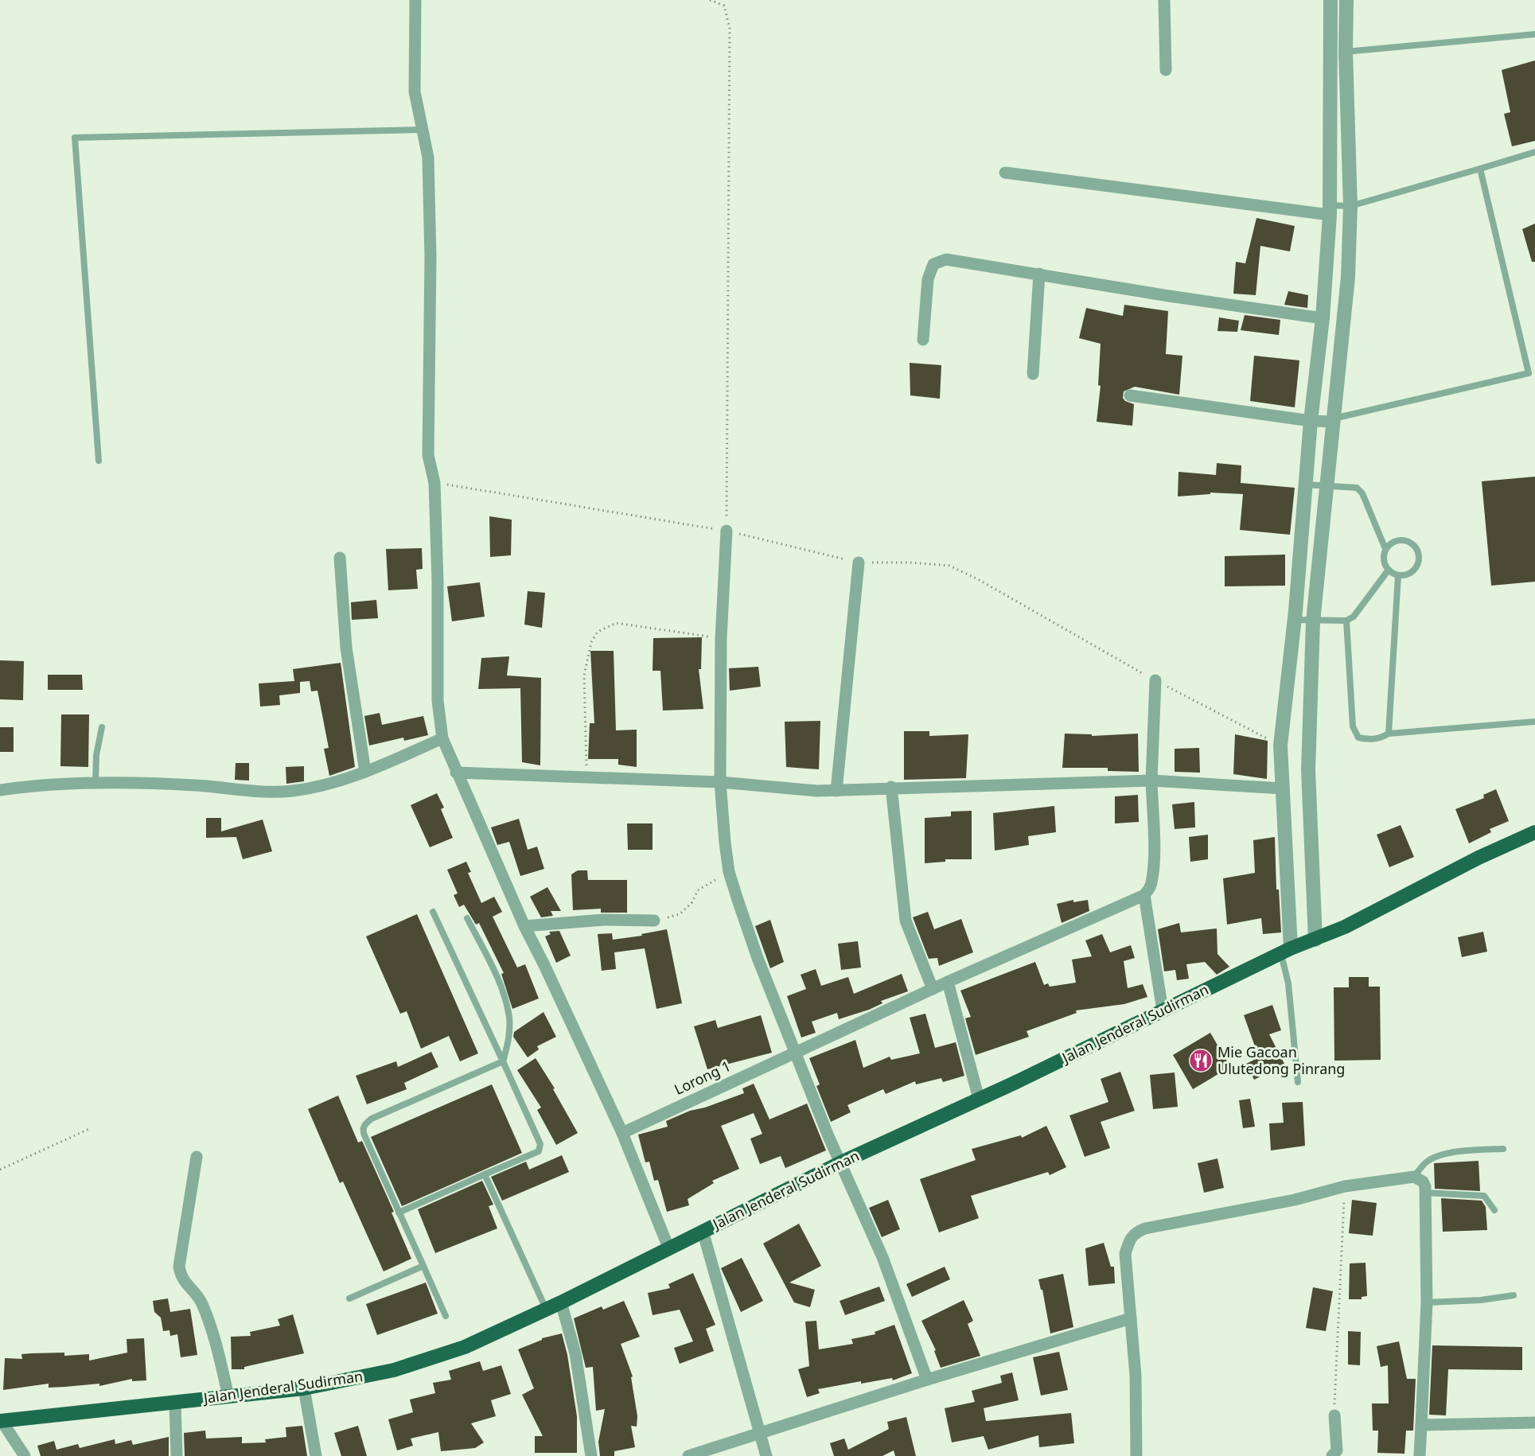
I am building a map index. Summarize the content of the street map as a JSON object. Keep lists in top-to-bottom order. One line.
{"streets":{"highway":["Jalan Jenderal Sudirman"],"street":["Lorong 1"]},"places":{"restaurant":["Mie Gacoan Ulutedong Pinrang"]}}
